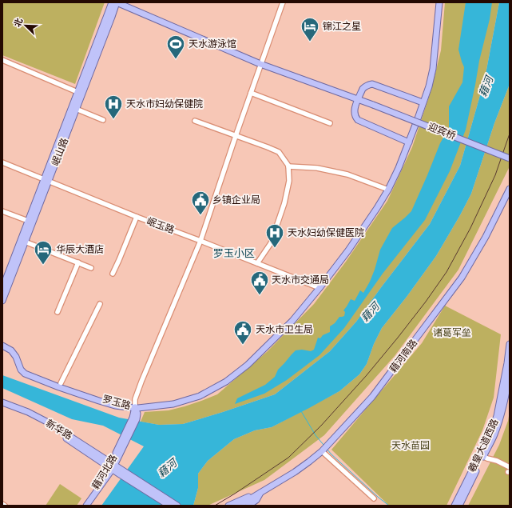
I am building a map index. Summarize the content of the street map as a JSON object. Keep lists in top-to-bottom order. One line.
{"streets":{"main road":["迎宾桥","岷山路","藉河南路","罗玉路","新华路","羲皇大道西路","藉河北路"],"street":["岷玉路"]},"crossings":[["迎宾桥","岷山路"],["岷山路","岷玉路"],["罗玉路","藉河北路"],["新华路","藉河北路"]],"districts":["罗玉小区"],"water":["藉河"],"parks":["诸葛军垒","天水苗园"],"places":{"hotel":["锦江之星","华辰大酒店"],"sports":["天水游泳馆"],"hospital":["天水市妇幼保健院","天水妇幼保健医院"],"public building":["乡镇企业局","天水市交通局","天水市卫生局"]},"north":"top left"}
